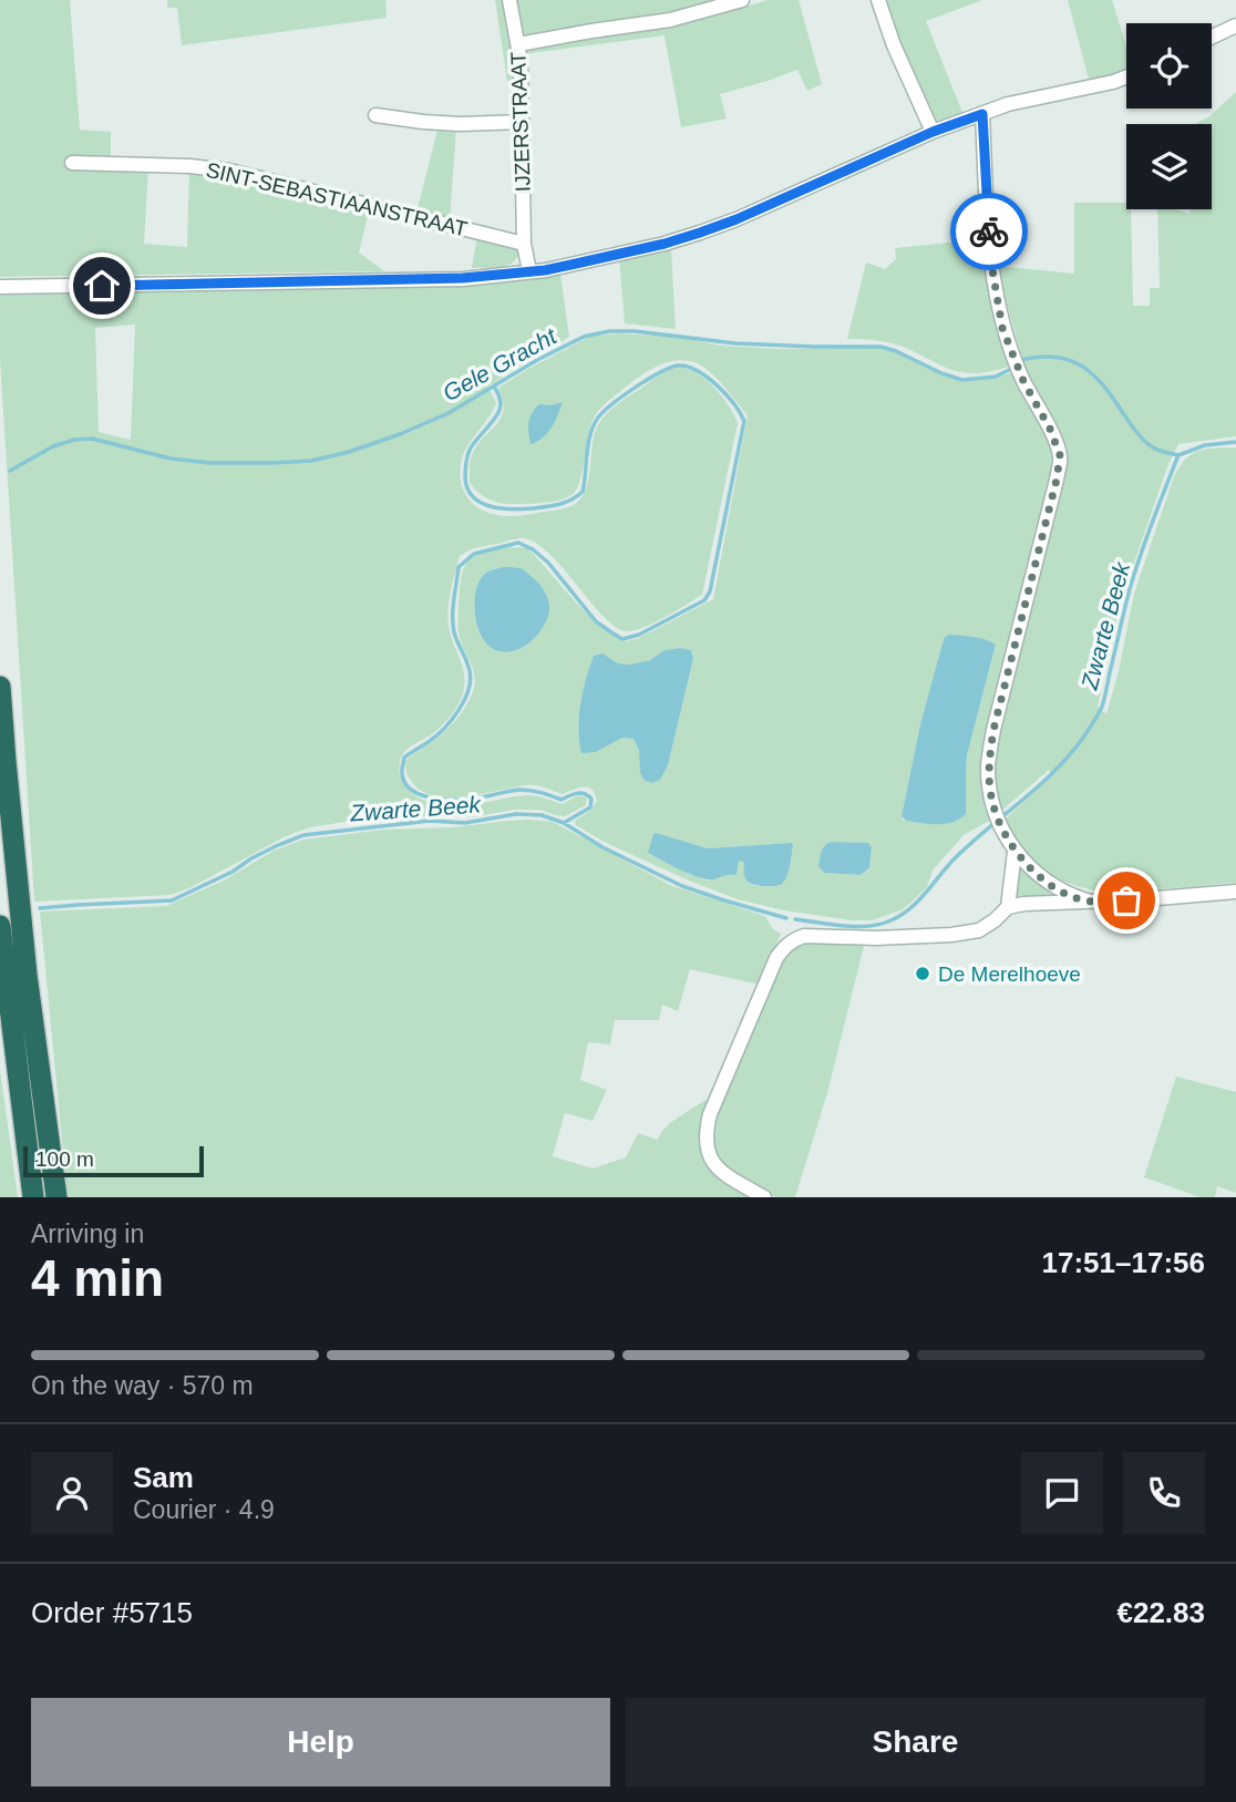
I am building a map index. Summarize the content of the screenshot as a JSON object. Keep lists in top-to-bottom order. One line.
{"streets":{"street":["IJZERSTRAAT","SINT-SEBASTIAANSTRAAT"]},"crossings":[["IJZERSTRAAT","SINT-SEBASTIAANSTRAAT"]],"water":["Gele Gracht","Zwarte Beek"],"places":["De Merelhoeve"],"scale_bar":"100 m","page":{"scale":"100 m","heading":["4 min","Arriving in","17:51–17:56"],"panel":["Sam","Courier · 4.9","Order #5715","€22.83"],"bar":"On the way · 570 m","buttons":["Help","Share"]}}
